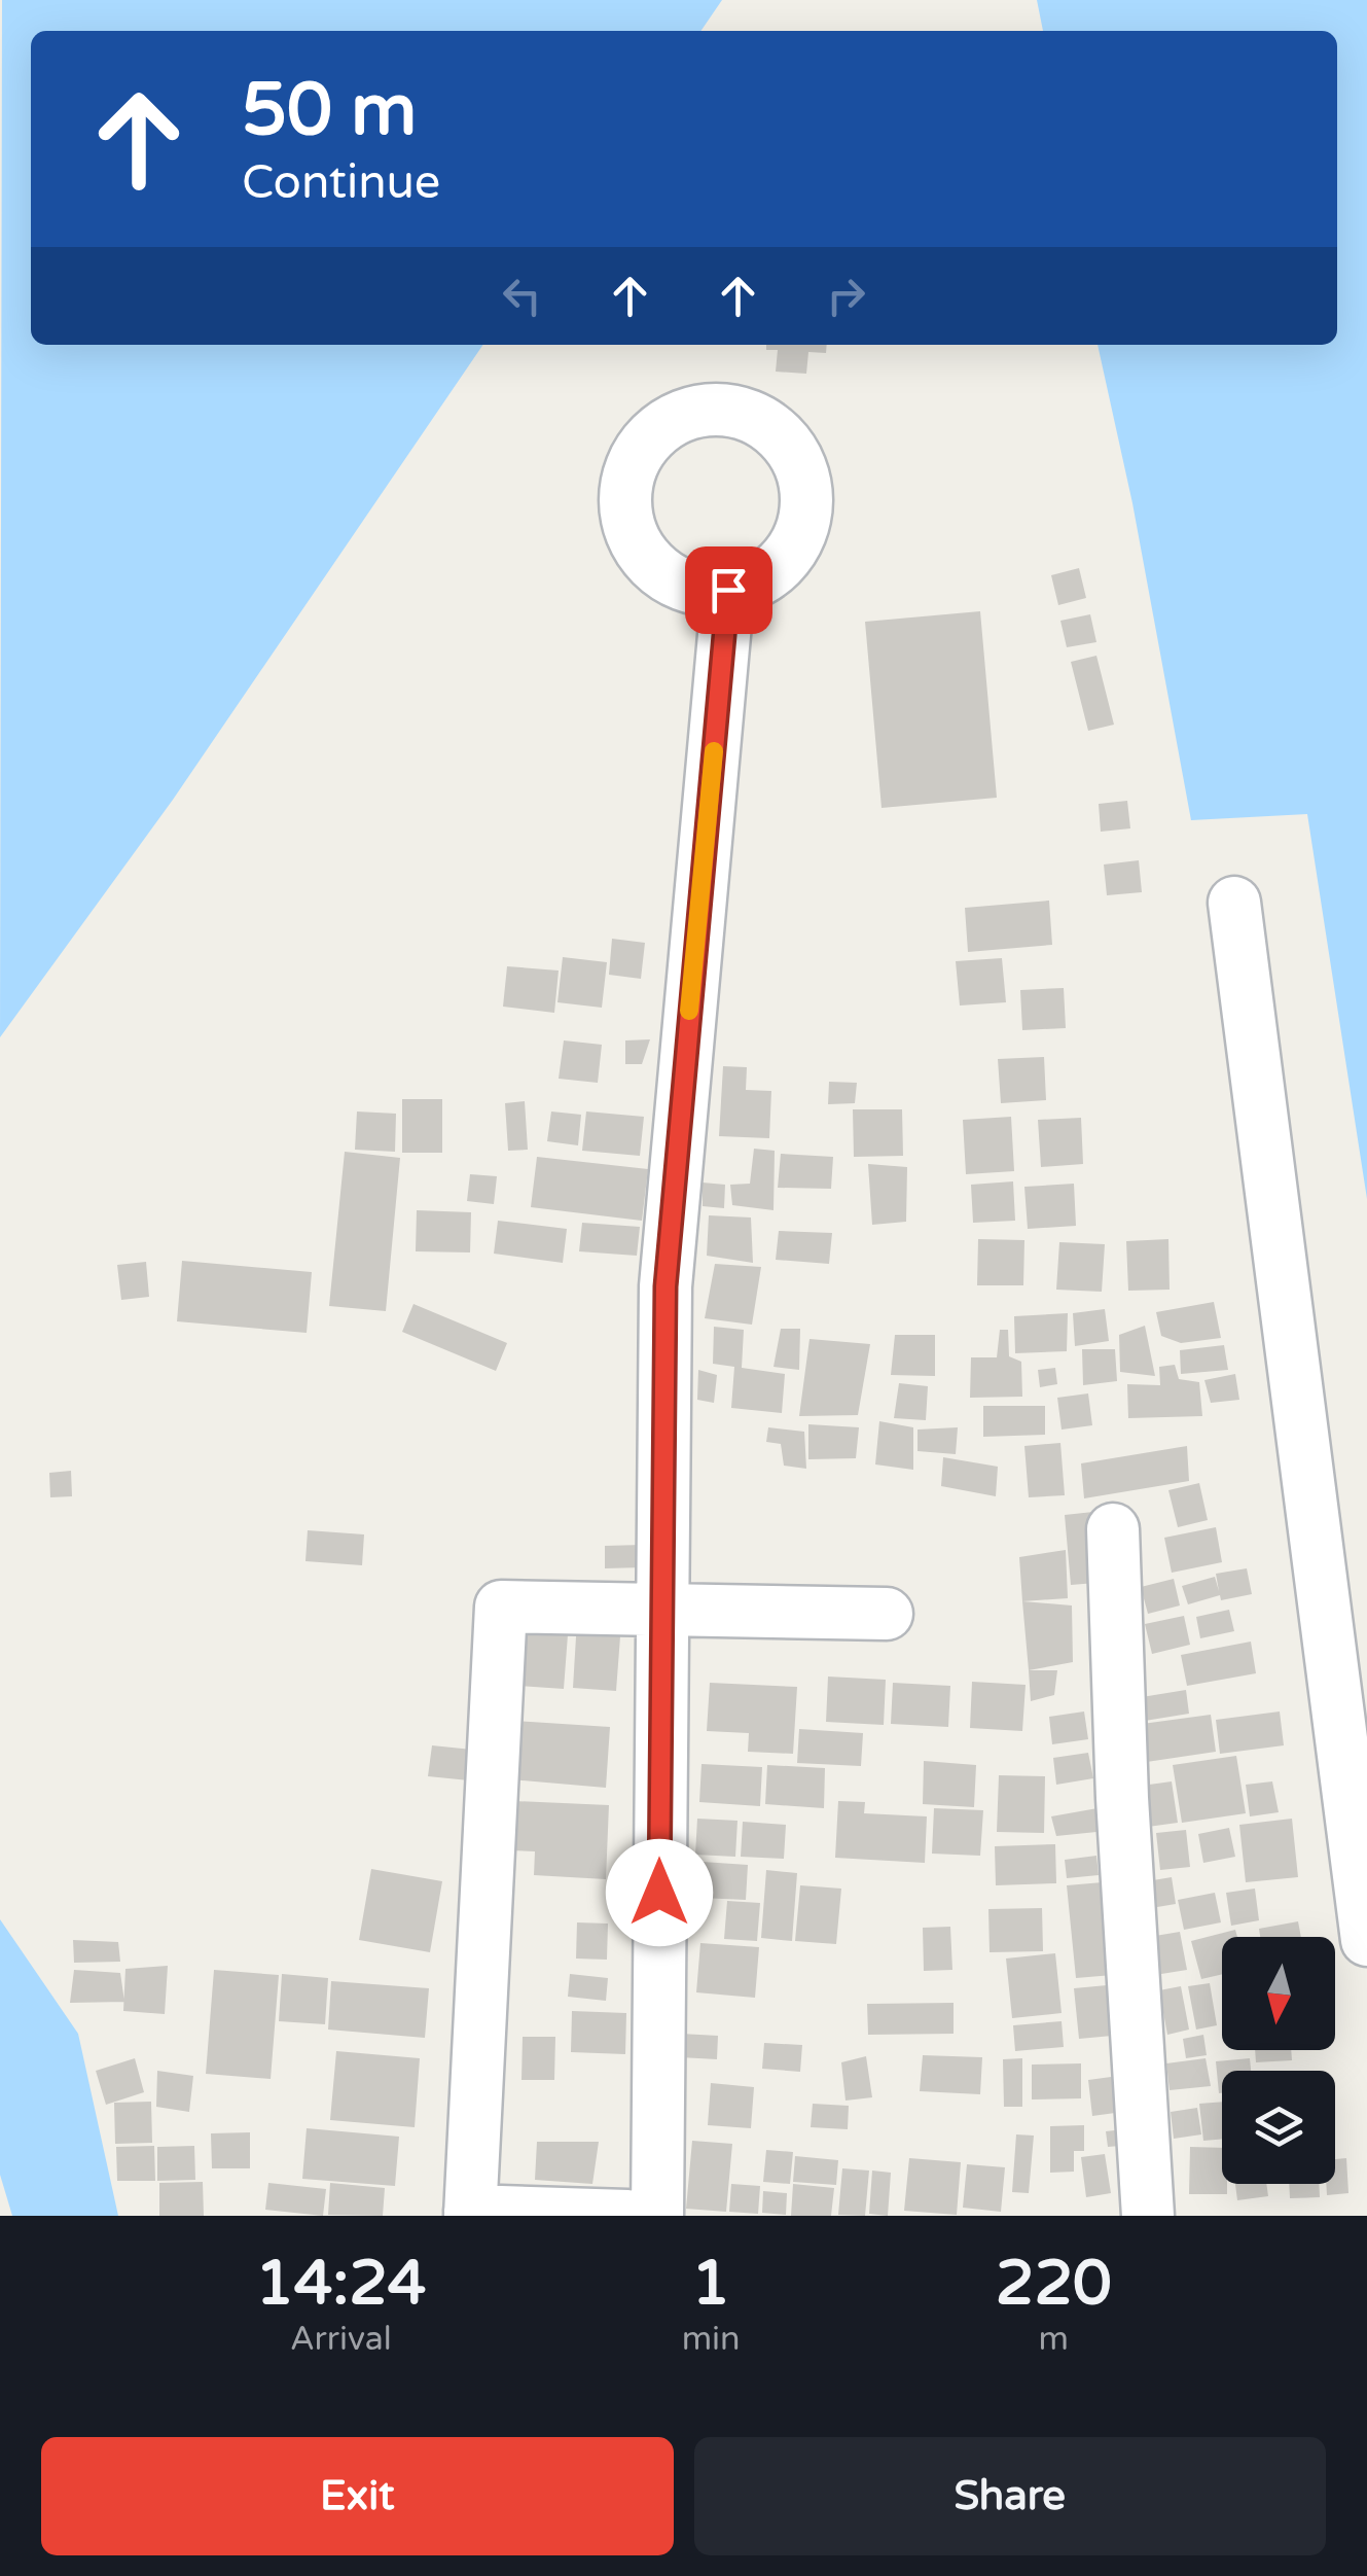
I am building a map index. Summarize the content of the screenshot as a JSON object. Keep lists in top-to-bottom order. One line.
{"north":"bottom","page":{"turn":["50 m","Continue"],"eta":["14:24","Arrival","1","min","220","m"],"buttons":["Exit","Share"]}}
